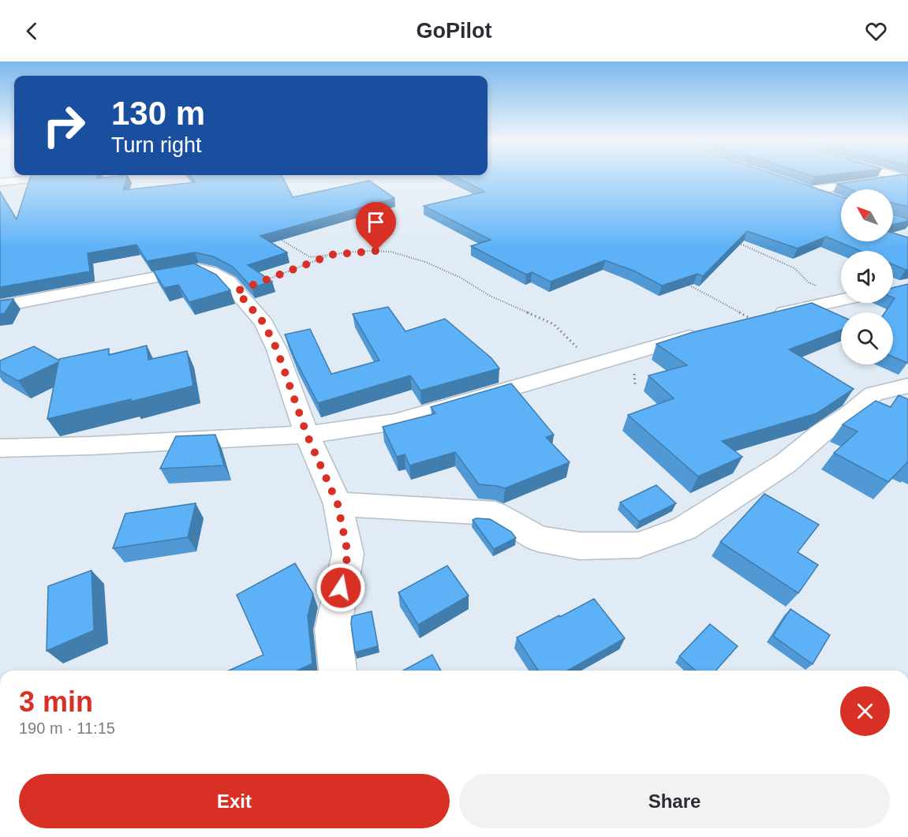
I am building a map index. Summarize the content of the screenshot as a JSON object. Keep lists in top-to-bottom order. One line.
{"north":"top left","page":{"header":"GoPilot","turn":["130 m","Turn right"],"heading":["3 min","190 m · 11:15"],"buttons":["Exit","Share"]}}
